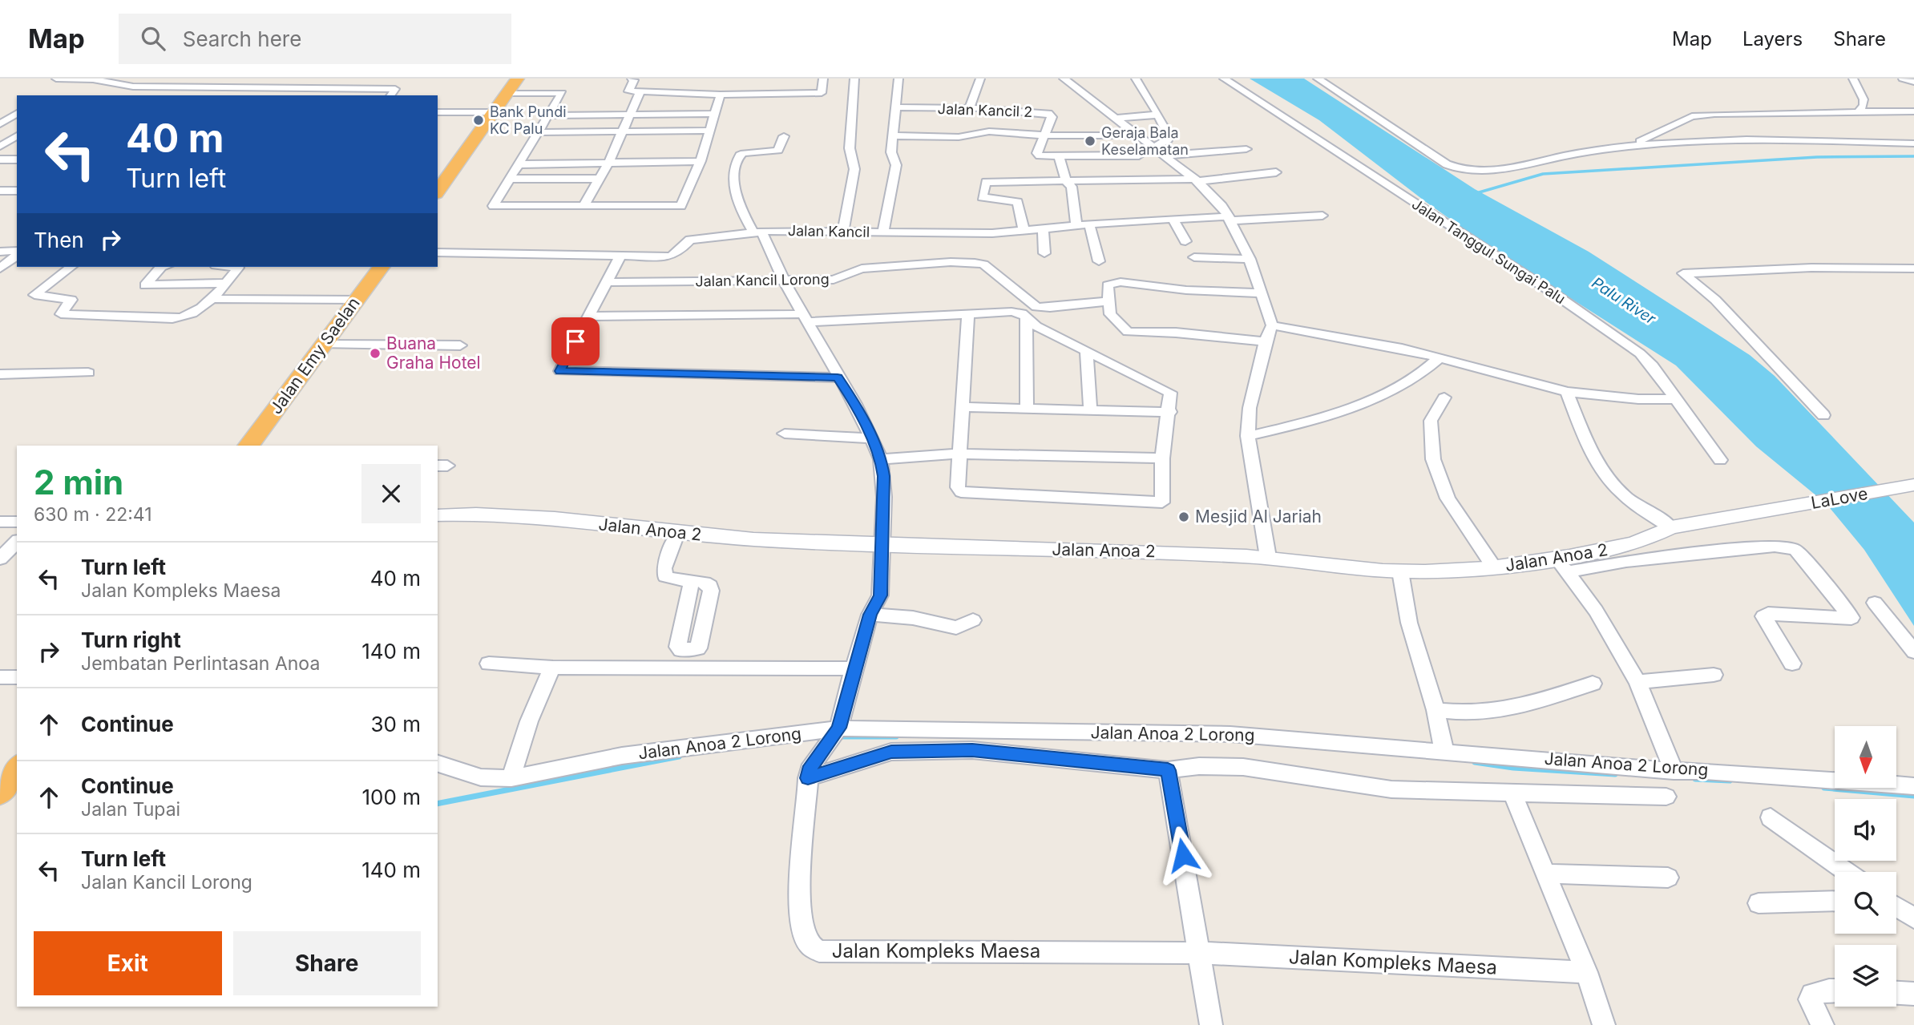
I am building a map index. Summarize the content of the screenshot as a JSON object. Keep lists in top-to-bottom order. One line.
{"streets":{"highway":["Jalan Emy Saelan"],"street":["Jalan Kancil 2","Jalan Kancil","Jalan Tanggul Sungai Palu","Jalan Kancil Lorong","LaLove","Jalan Anoa 2","Jalan Anoa 2 Lorong","Jalan Kompleks Maesa"]},"crossings":[["LaLove","Jalan Anoa 2"]],"water":["Palu River"],"places":["Bank Pundi KC Palu","Geraja Bala Keselamatan","Buana Graha Hotel","Mesjid Al Jariah"],"north":"bottom","page":{"header":"Map","search":"Search here","nav":["Map","Layers","Share"],"turn":["40 m","Turn left"],"then":"Then","heading":["2 min","630 m · 22:41"],"list":[{"name":"Turn left","note":"Jalan Kompleks Maesa","value":"40 m"},{"name":"Turn right","note":"Jembatan Perlintasan Anoa","value":"140 m"},{"name":"Continue","value":"30 m"},{"name":"Continue","note":"Jalan Tupai","value":"100 m"},{"name":"Turn left","note":"Jalan Kancil Lorong","value":"140 m"}],"buttons":["Exit","Share"]}}
